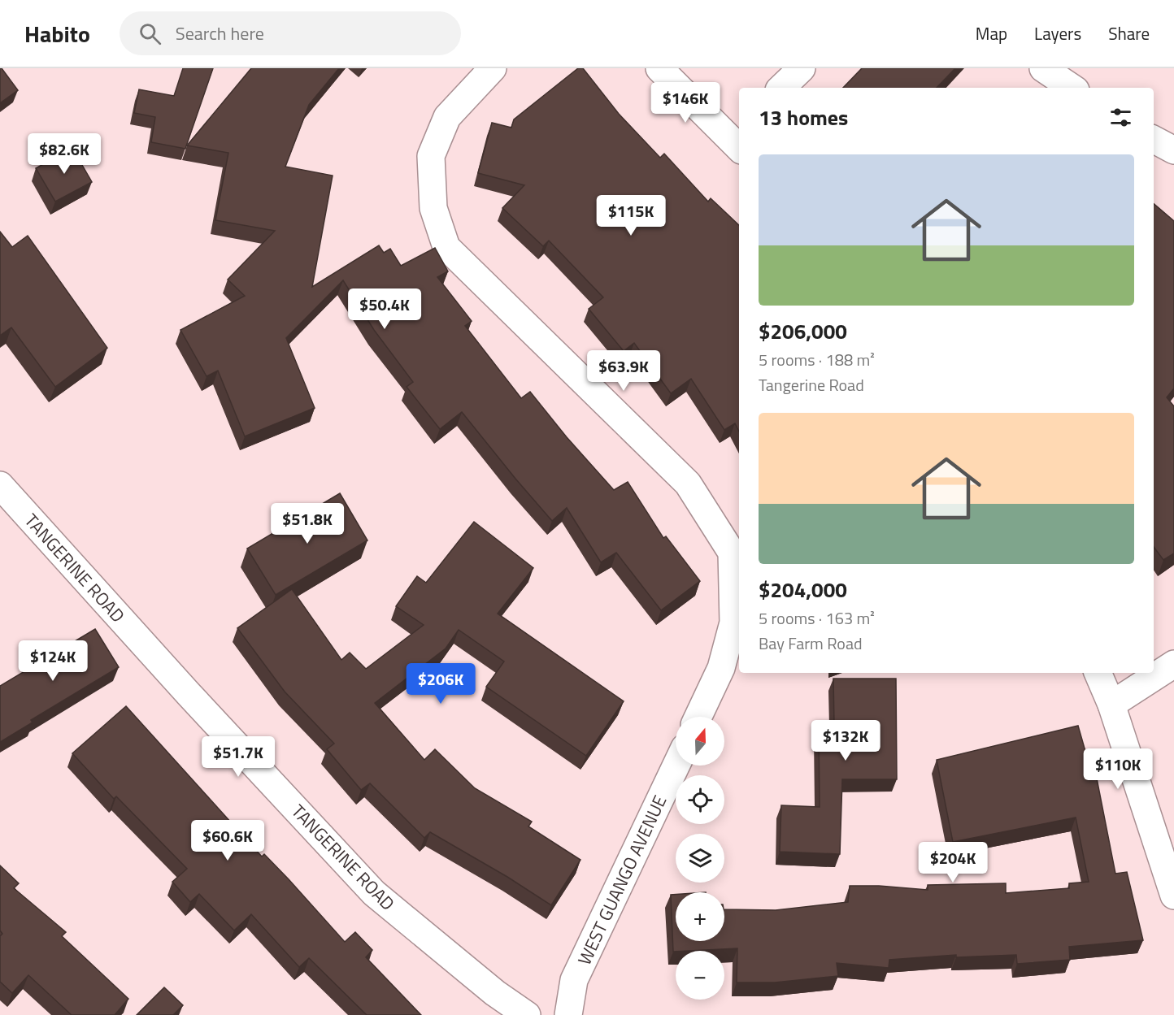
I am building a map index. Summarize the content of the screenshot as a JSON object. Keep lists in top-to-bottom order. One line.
{"streets":{"street":["TANGERINE ROAD","WEST GUANGO AVENUE"]},"north":"top","page":{"header":"Habito","search":"Search here","nav":["Map","Layers","Share"],"price":["$146K","$82.6K","$115K","$50.4K","$63.9K","$51.8K","$124K","$206K","$132K","$51.7K","$110K","$60.6K","$204K"],"heading":"13 homes","list":[{"name":"$206,000","note":"5 rooms · 188 m² · Tangerine Road"},{"name":"$204,000","note":"5 rooms · 163 m² · Bay Farm Road"}],"map_buttons":["+","−"]}}
